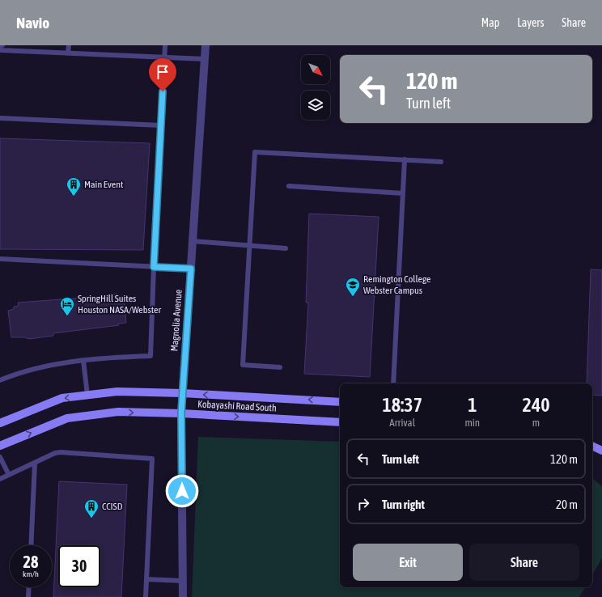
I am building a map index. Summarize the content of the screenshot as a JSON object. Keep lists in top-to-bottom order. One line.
{"streets":{"street":["Magnolia Avenue","Kobayashi Road South"]},"crossings":[["Magnolia Avenue","Kobayashi Road South"]],"places":{"building":["Main Event","CCISD"],"school or university":["Remington College Webster Campus"],"hotel":["SpringHill Suites Houston NASA/Webster"]},"north":"bottom right","page":{"header":"Navio","nav":["Map","Layers","Share"],"turn":["120 m","Turn left"],"eta":["18:37","Arrival","1","min","240","m"],"list":[{"name":"Turn left","value":"120 m"},{"name":"Turn right","value":"20 m"}],"buttons":["Exit","Share"],"speed":"28 km/h","limit":"30"}}
